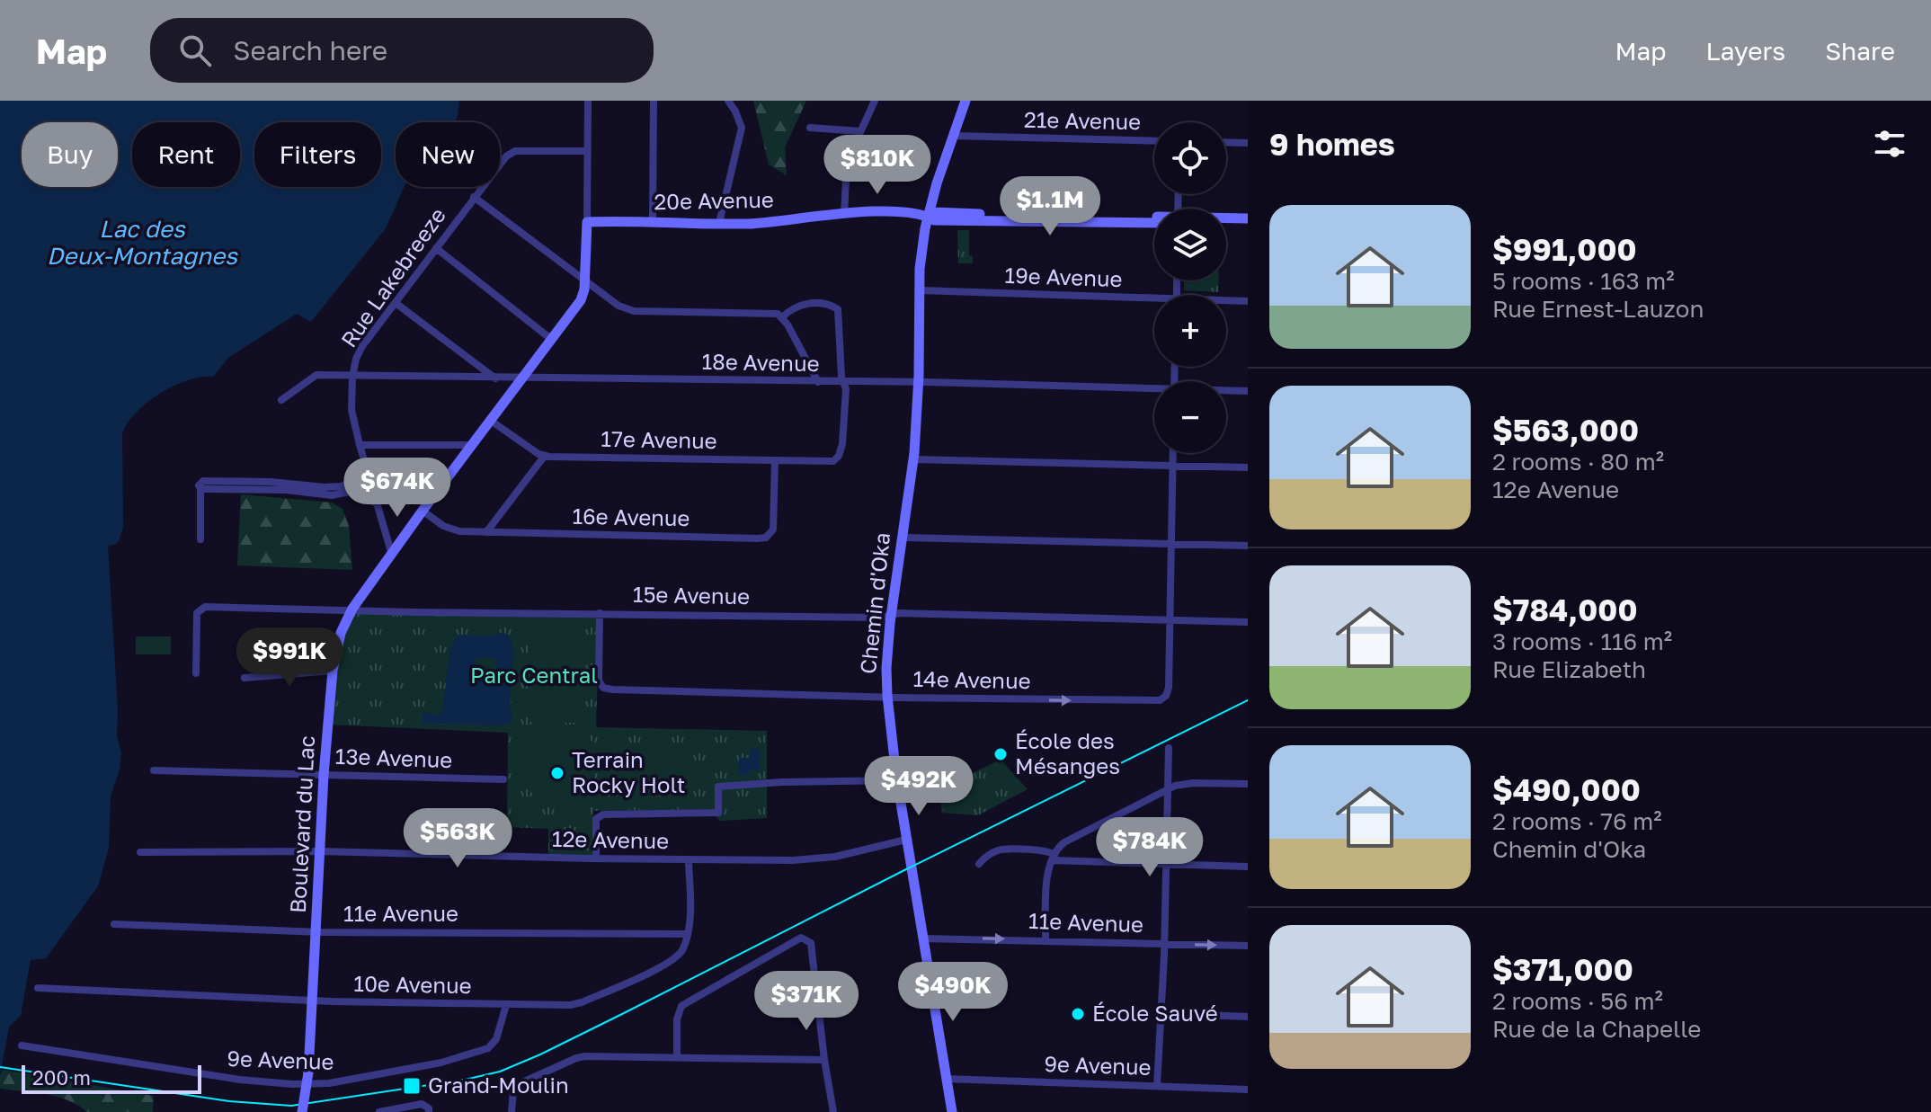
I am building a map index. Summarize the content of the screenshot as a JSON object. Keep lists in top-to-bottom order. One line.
{"streets":{"street":["21e Avenue","20e Avenue","Rue Lakebreeze","19e Avenue","18e Avenue","17e Avenue","16e Avenue","15e Avenue","Chemin d'Oka","14e Avenue","13e Avenue","Boulevard du Lac","12e Avenue","11e Avenue","10e Avenue","9e Avenue"]},"crossings":[["21e Avenue","Chemin d'Oka"],["20e Avenue","Chemin d'Oka"],["20e Avenue","Boulevard du Lac"],["Rue Lakebreeze","18e Avenue"],["Rue Lakebreeze","Boulevard du Lac"],["19e Avenue","Chemin d'Oka"],["18e Avenue","17e Avenue"],["18e Avenue","Chemin d'Oka"],["18e Avenue","Boulevard du Lac"],["17e Avenue","16e Avenue"],["16e Avenue","Boulevard du Lac"],["15e Avenue","Chemin d'Oka"],["15e Avenue","14e Avenue"],["15e Avenue","Boulevard du Lac"],["Chemin d'Oka","14e Avenue"],["Chemin d'Oka","12e Avenue"],["Chemin d'Oka","11e Avenue"],["Chemin d'Oka","9e Avenue"],["13e Avenue","Boulevard du Lac"],["Boulevard du Lac","12e Avenue"],["Boulevard du Lac","11e Avenue"],["Boulevard du Lac","10e Avenue"],["11e Avenue","10e Avenue"],["10e Avenue","9e Avenue"]],"one_way":["14e Avenue"],"water":["Lac des Deux-Montagnes"],"parks":["Parc Central"],"places":{"other":["École des Mésanges","Terrain Rocky Holt","École Sauvé"],"transit":["Grand-Moulin"]},"scale_bar":"200 m","page":{"header":"Map","search":"Search here","nav":["Map","Layers","Share"],"heading":"9 homes","map_buttons":["+","−"],"chip":["Buy","Rent","Filters","New"],"price":["$810K","$1.1M","$674K","$991K","$492K","$563K","$784K","$490K","$371K"],"list":[{"name":"$991,000","note":"5 rooms · 163 m² · Rue Ernest-Lauzon"},{"name":"$563,000","note":"2 rooms · 80 m² · 12e Avenue"},{"name":"$784,000","note":"3 rooms · 116 m² · Rue Elizabeth"},{"name":"$490,000","note":"2 rooms · 76 m² · Chemin d'Oka"},{"name":"$371,000","note":"2 rooms · 56 m² · Rue de la Chapelle"}],"scale":"200 m"}}
